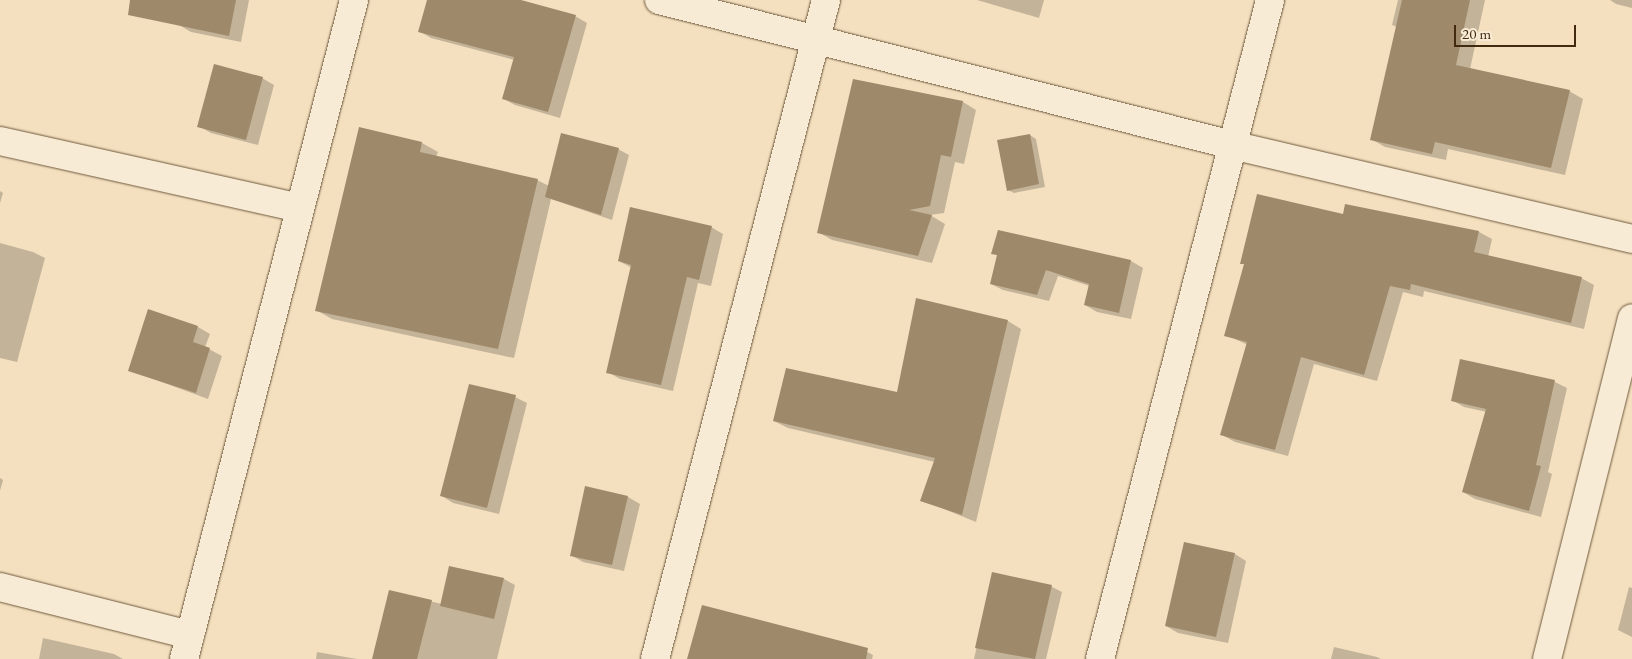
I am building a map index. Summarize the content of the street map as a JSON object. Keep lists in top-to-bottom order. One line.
{"scale_bar":"20 m"}
